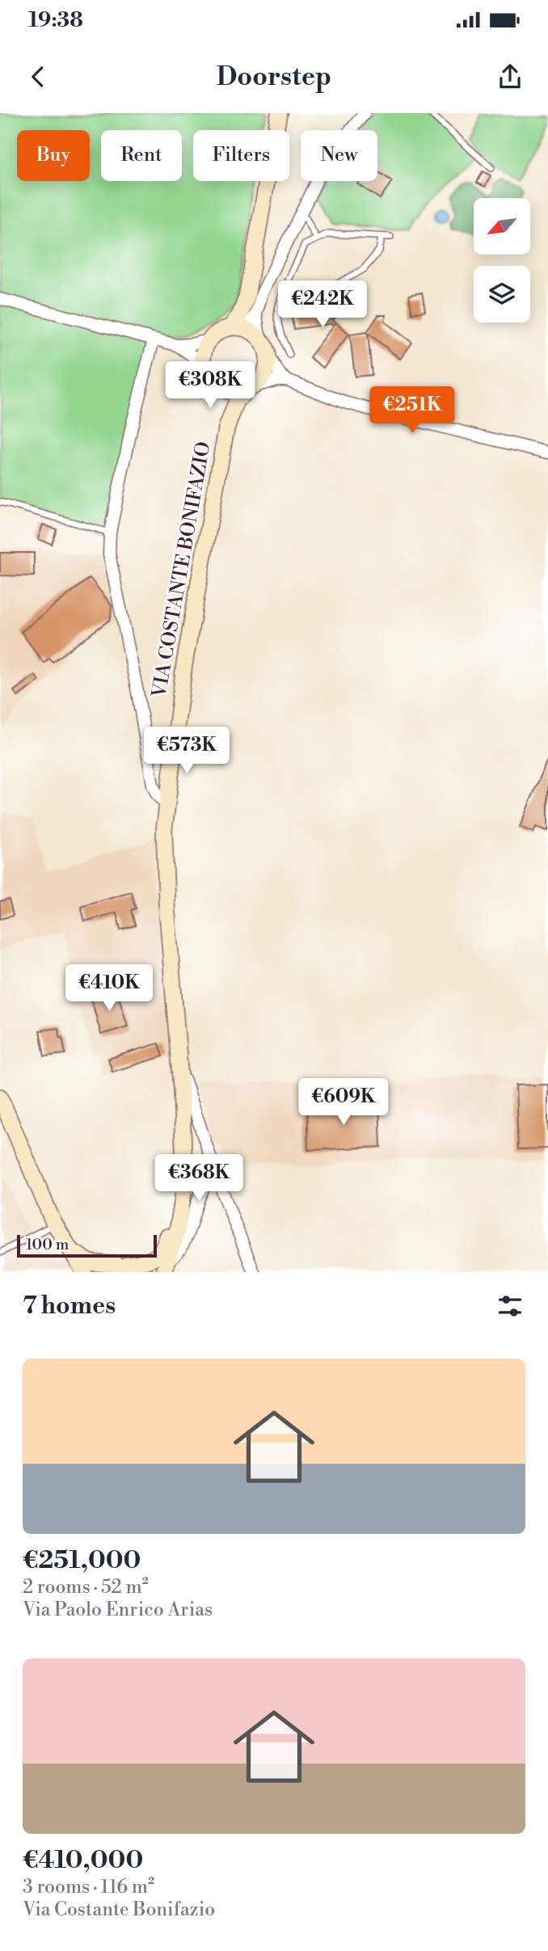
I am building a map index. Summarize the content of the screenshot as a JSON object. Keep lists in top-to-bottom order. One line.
{"streets":{"main road":["VIA COSTANTE BONIFAZIO"]},"scale_bar":"100 m","north":"bottom left","page":{"status":"19:38","header":"Doorstep","chip":["Buy","Rent","Filters","New"],"price":["€242K","€308K","€251K","€573K","€410K","€609K","€368K"],"scale":"100 m","heading":"7 homes","list":[{"name":"€251,000","note":"2 rooms · 52 m² · Via Paolo Enrico Arias"},{"name":"€410,000","note":"3 rooms · 116 m² · Via Costante Bonifazio"}]}}
